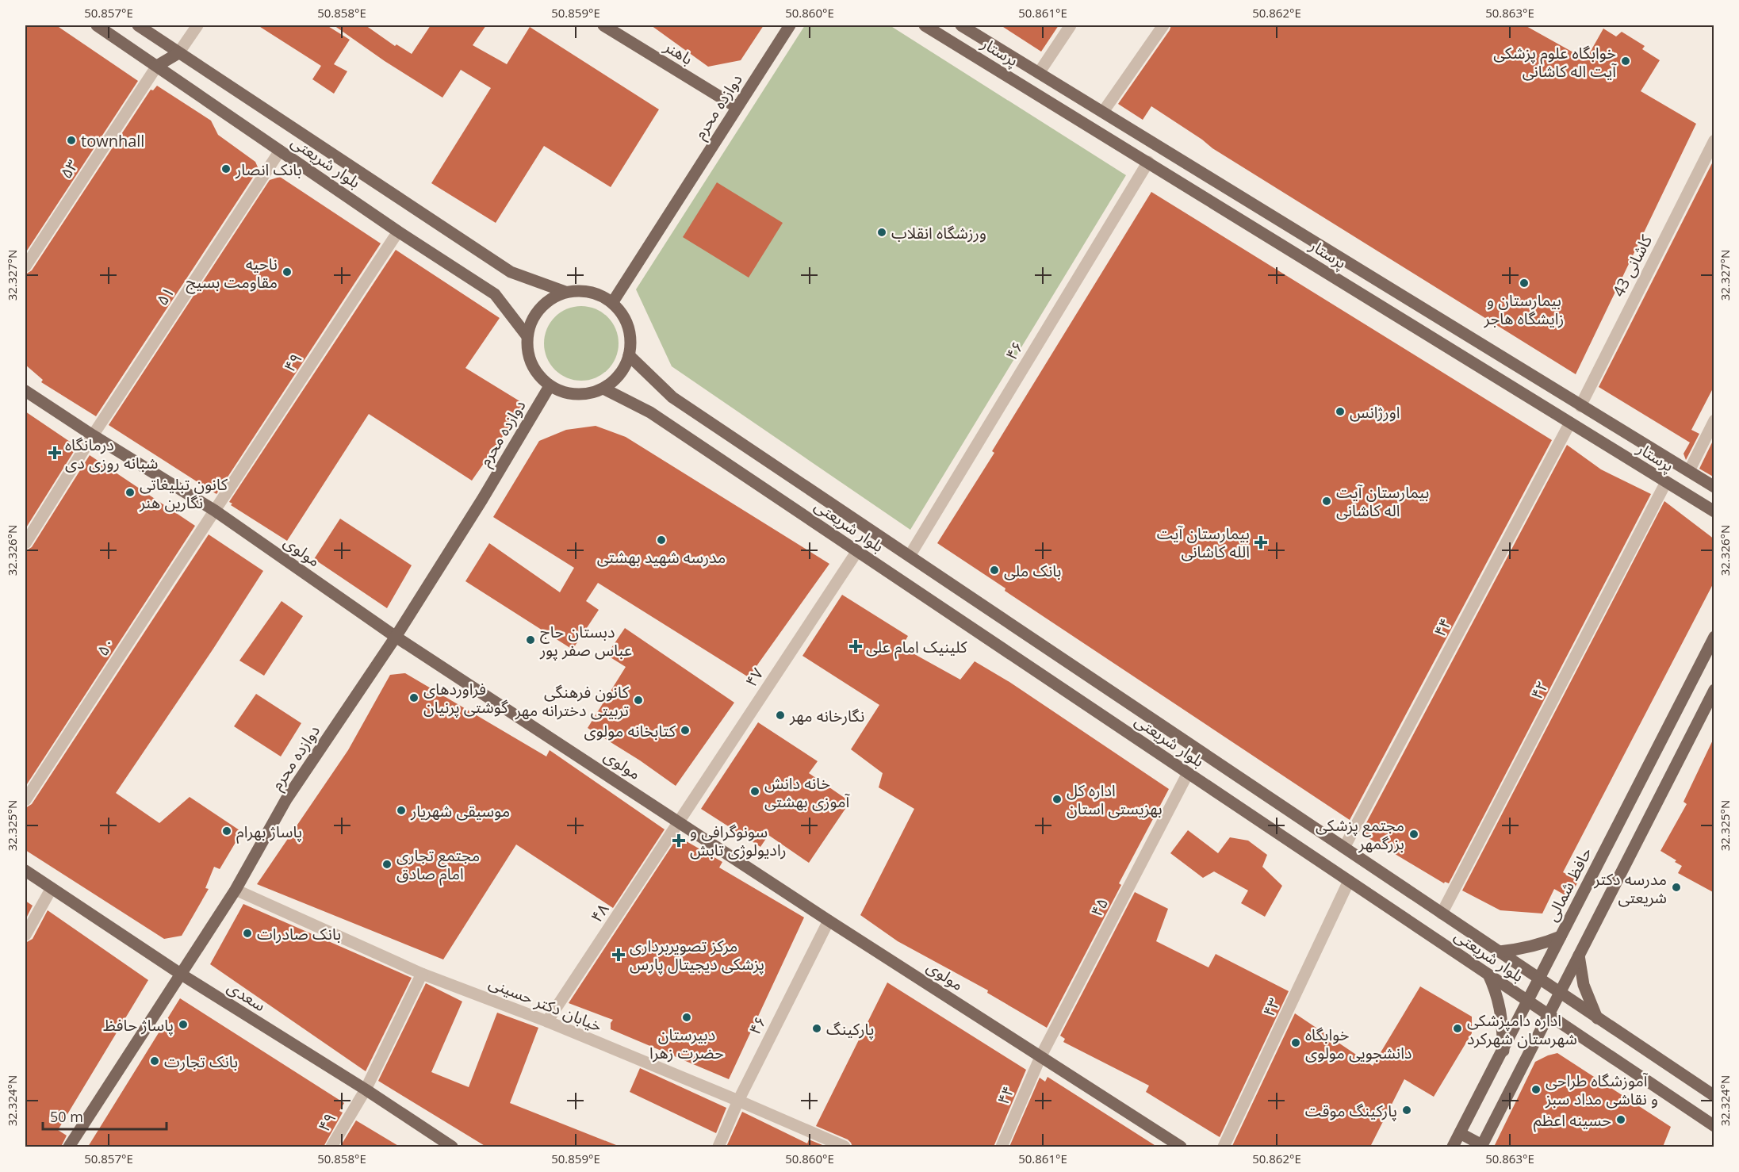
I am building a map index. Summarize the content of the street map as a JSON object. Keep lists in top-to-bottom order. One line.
{"streets":{"main road":["پرستار","باهنر","دوازده محرم","بلوار شریعتی","مولوی","حافظ شمالی","سعدی"],"street":["۵۳","کاشانی 43","۵۱","۴۶","۴۹","۴۴","۵۰","۴۷","۴۲","۴۵","۴۸","خیابان دکتر حسینی","۴۳"]},"crossings":[["پرستار","کاشانی 43"],["پرستار","۴۶"],["پرستار","۴۴"],["پرستار","۴۲"],["باهنر","دوازده محرم"],["دوازده محرم","بلوار شریعتی"],["دوازده محرم","مولوی"],["دوازده محرم","سعدی"],["دوازده محرم","خیابان دکتر حسینی"],["بلوار شریعتی","۵۳"],["بلوار شریعتی","۵۱"],["بلوار شریعتی","۴۶"],["بلوار شریعتی","۴۹"],["بلوار شریعتی","۴۴"],["بلوار شریعتی","۴۷"],["بلوار شریعتی","۴۲"],["بلوار شریعتی","حافظ شمالی"],["بلوار شریعتی","۴۵"],["بلوار شریعتی","۴۳"],["۵۱","مولوی"],["۴۶","مولوی"],["۴۶","خیابان دکتر حسینی"],["۴۹","مولوی"],["۴۹","۵۰"],["۴۹","سعدی"],["مولوی","۴۴"],["مولوی","۵۰"],["مولوی","۴۷"],["مولوی","۴۵"],["مولوی","۴۸"],["۴۴","۴۵"],["۴۷","۴۸"],["۴۸","خیابان دکتر حسینی"]],"places":{"other":["خوابگاه علوم پزشکی آیت اله کاشانی","townhall","بانک انصار","ورزشگاه انقلاب","ناحیه مقاومت بسیج","بیمارستان و زایشگاه هاجر","اورژانس","کانون تبلیغاتی نگارین هنر","بیمارستان آیت اله کاشانی","مدرسه شهید بهشتی","بانک ملی","دبستان حاج عباس صفر پور","فراوردهای گوشتی پرنیان","کانون فرهنگی تربیتی دخترانه مهر","نگارخانه مهر","کتابخانه مولوی","خانه دانش آموزی بهشتی","اداره کل بهزیستی استان","موسیقی شهریار","پاساژ بهرام","مجتمع پزشکی بزرگمهر","مجتمع تجاری امام صادق","مدرسه دکتر شریعتی","بانک صادرات","دبیرستان حضرت زهرا","پاساژ حافظ","پارکینگ","اداره دامپزشکی شهرستان شهرکرد","خوابگاه دانشجویی مولوی","بانک تجارت","آموزشگاه طراحی و نقاشی مداد سبز","پارکینگ موقت","حسینه اعظم"],"health":["درمانگاه شبانه روزی دی","بیمارستان آیت الله کاشانی","کلینیک امام علی","سونوگرافی و رادیولوژی تابش","مرکز تصویربرداری پزشکی دیجیتال پارس"]},"scale_bar":"50 m","coordinates":["50.857°E","50.858°E","50.859°E","50.860°E","50.861°E","50.862°E","50.863°E","32.327°N","32.326°N","32.325°N","32.324°N"]}
